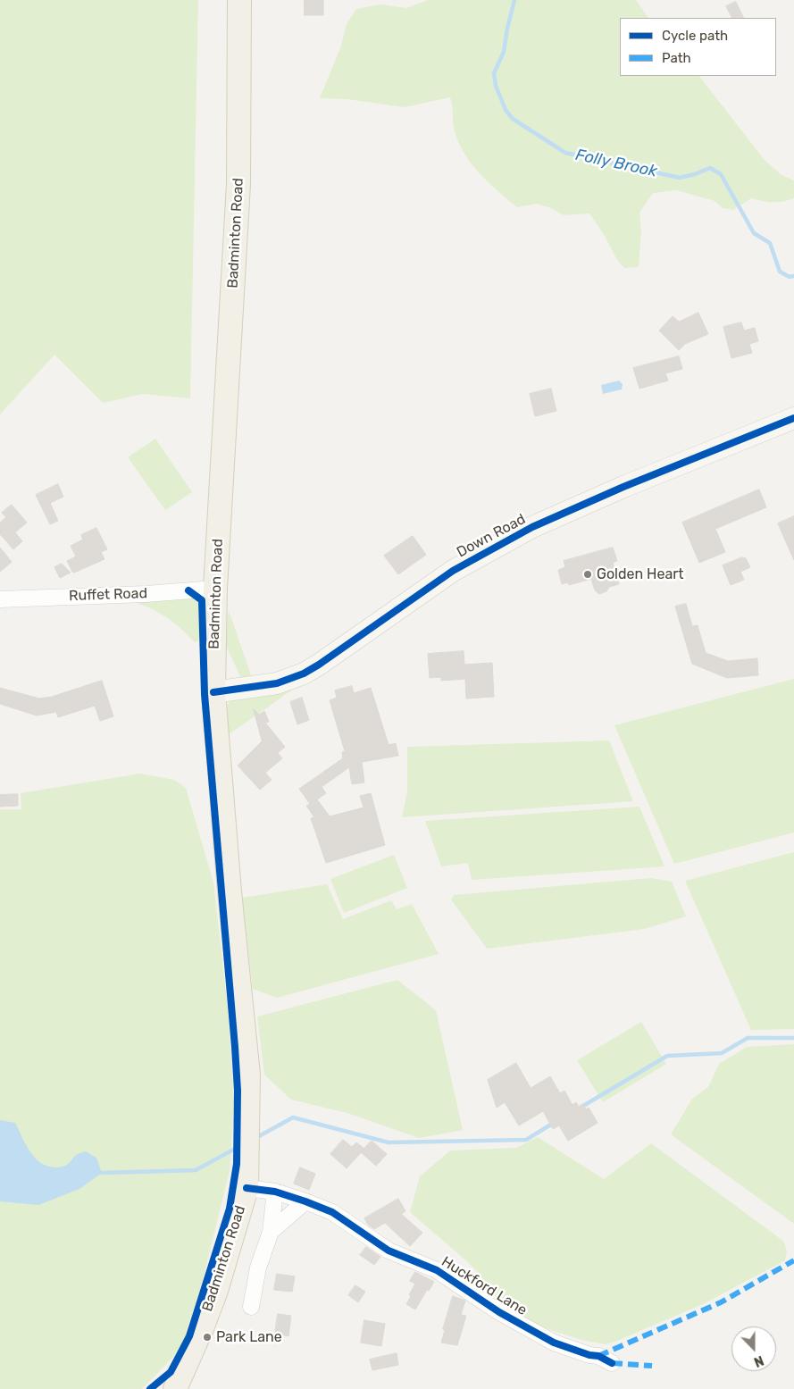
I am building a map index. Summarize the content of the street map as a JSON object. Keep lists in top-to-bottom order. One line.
{"streets":{"main road":["Badminton Road"],"street":["Down Road","Ruffet Road","Huckford Lane"]},"crossings":[["Badminton Road","Down Road"],["Badminton Road","Ruffet Road"],["Badminton Road","Huckford Lane"]],"water":["Folly Brook"],"places":["Golden Heart","Park Lane"],"legend":["Cycle path","Path"],"north":"bottom"}
